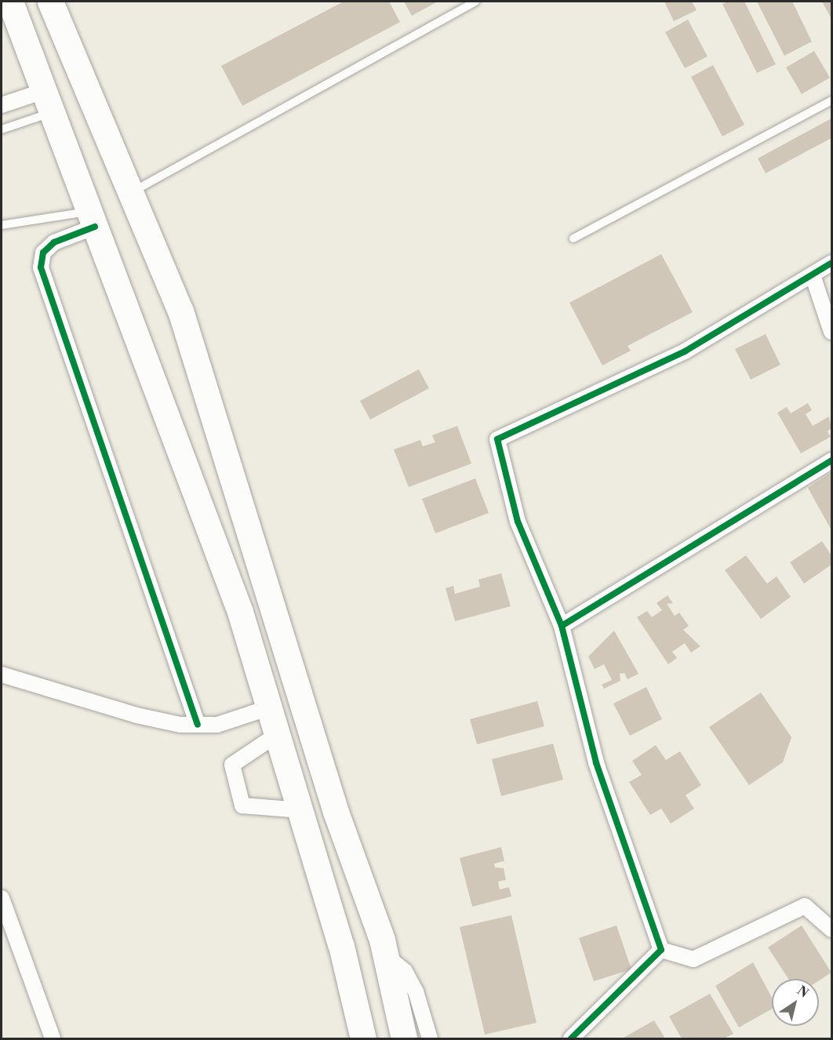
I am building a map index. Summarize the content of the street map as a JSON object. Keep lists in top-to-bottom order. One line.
{"north":"top right"}
